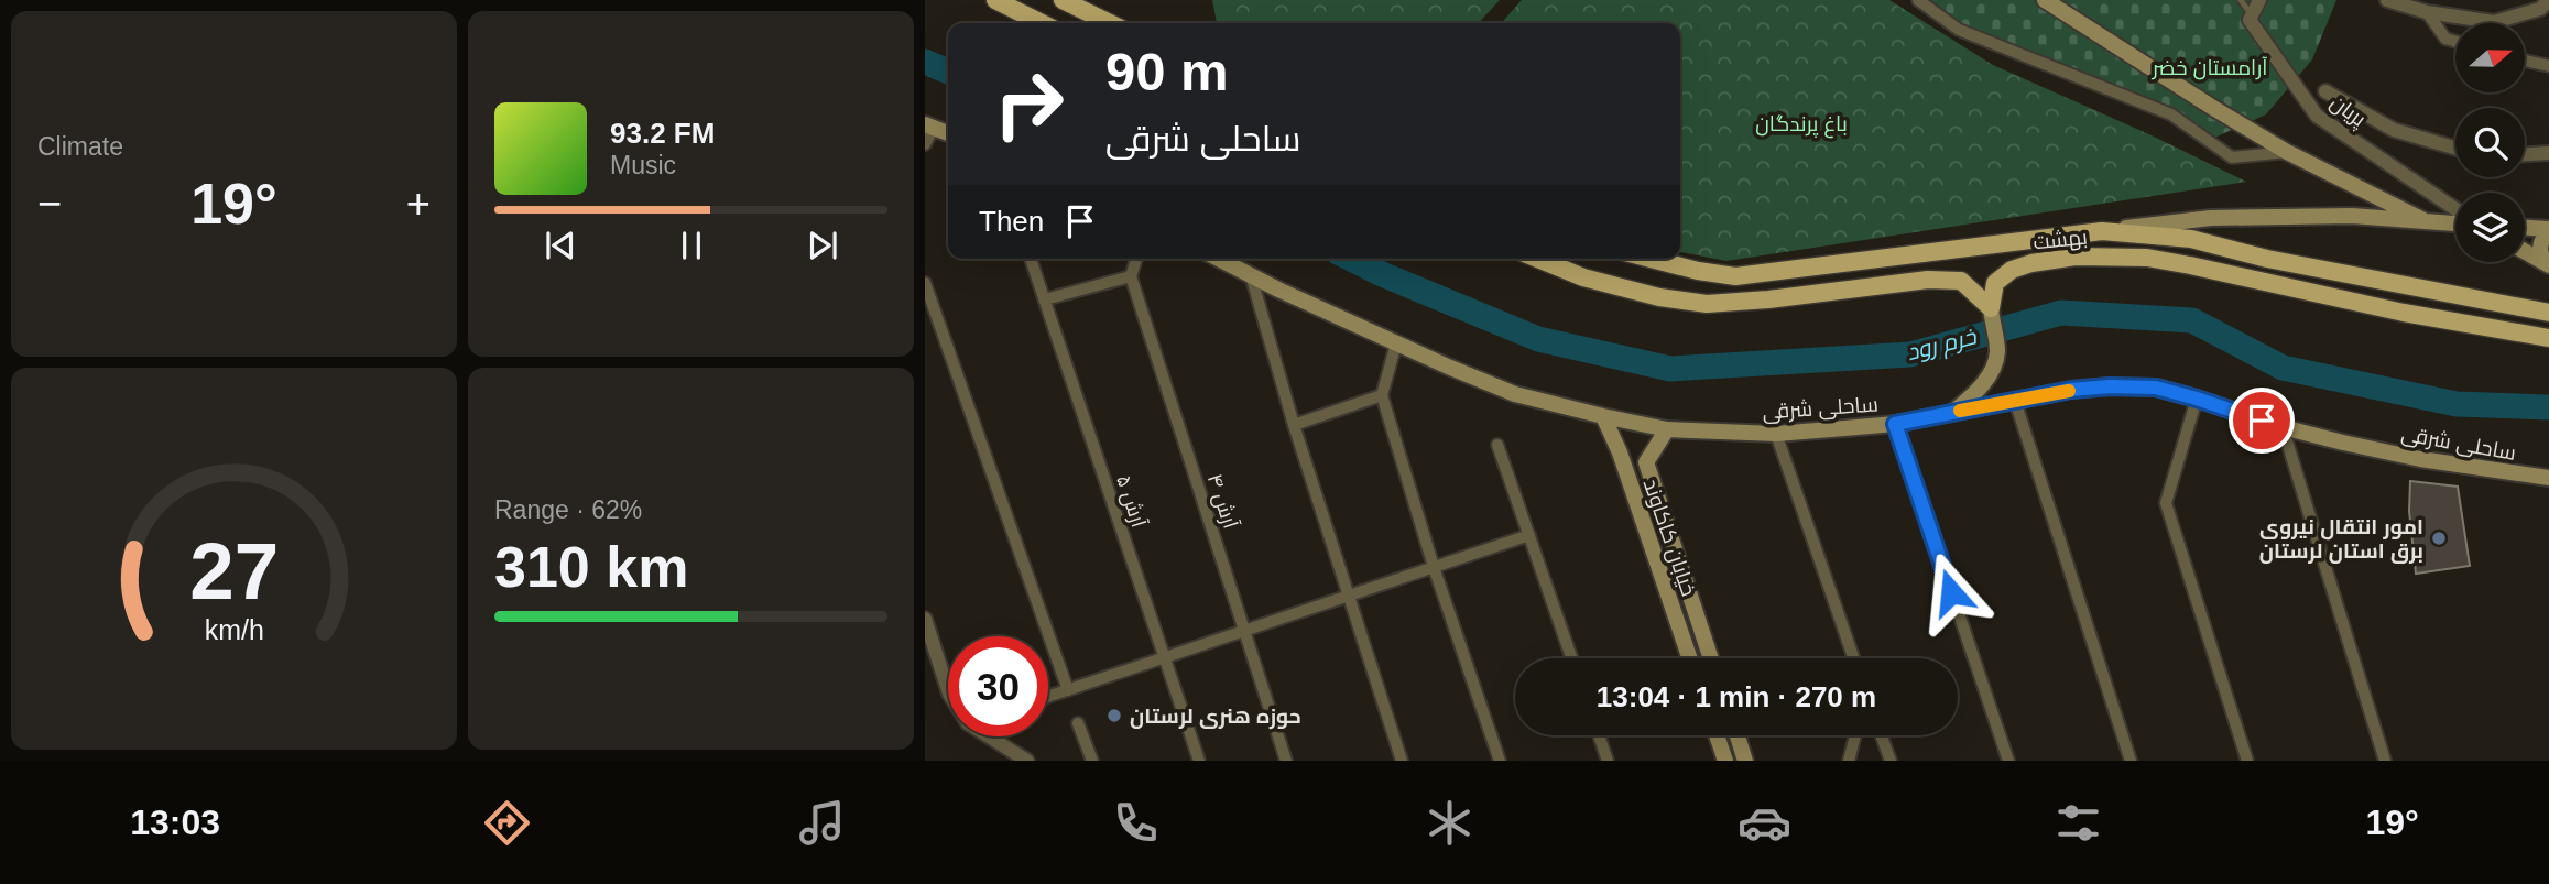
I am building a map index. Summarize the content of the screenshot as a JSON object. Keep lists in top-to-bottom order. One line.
{"streets":{"main road":["بهشت","ساحلی شرقی","خیابان کاکاوند"],"street":["پریان","آرش ۵","آرش ۴"]},"crossings":[["ساحلی شرقی","خیابان کاکاوند"]],"water":["خرم رود"],"parks":["آرامستان خضر","باغ پرندگان"],"places":["امور انتقال نیروی برق استان لرستان","حوزه هنری لرستان"],"north":"right","page":{"tile":["Climate",["Range · 62%","310 km"]],"turn":["90 m","ساحلی شرقی"],"song":["93.2 FM","Music"],"heat":["−","19°","+"],"then":"Then","limit":"30","trip":"13:04 · 1 min · 270 m","tabs":["13:03","19°"],"gauge":["27","km/h"]}}
